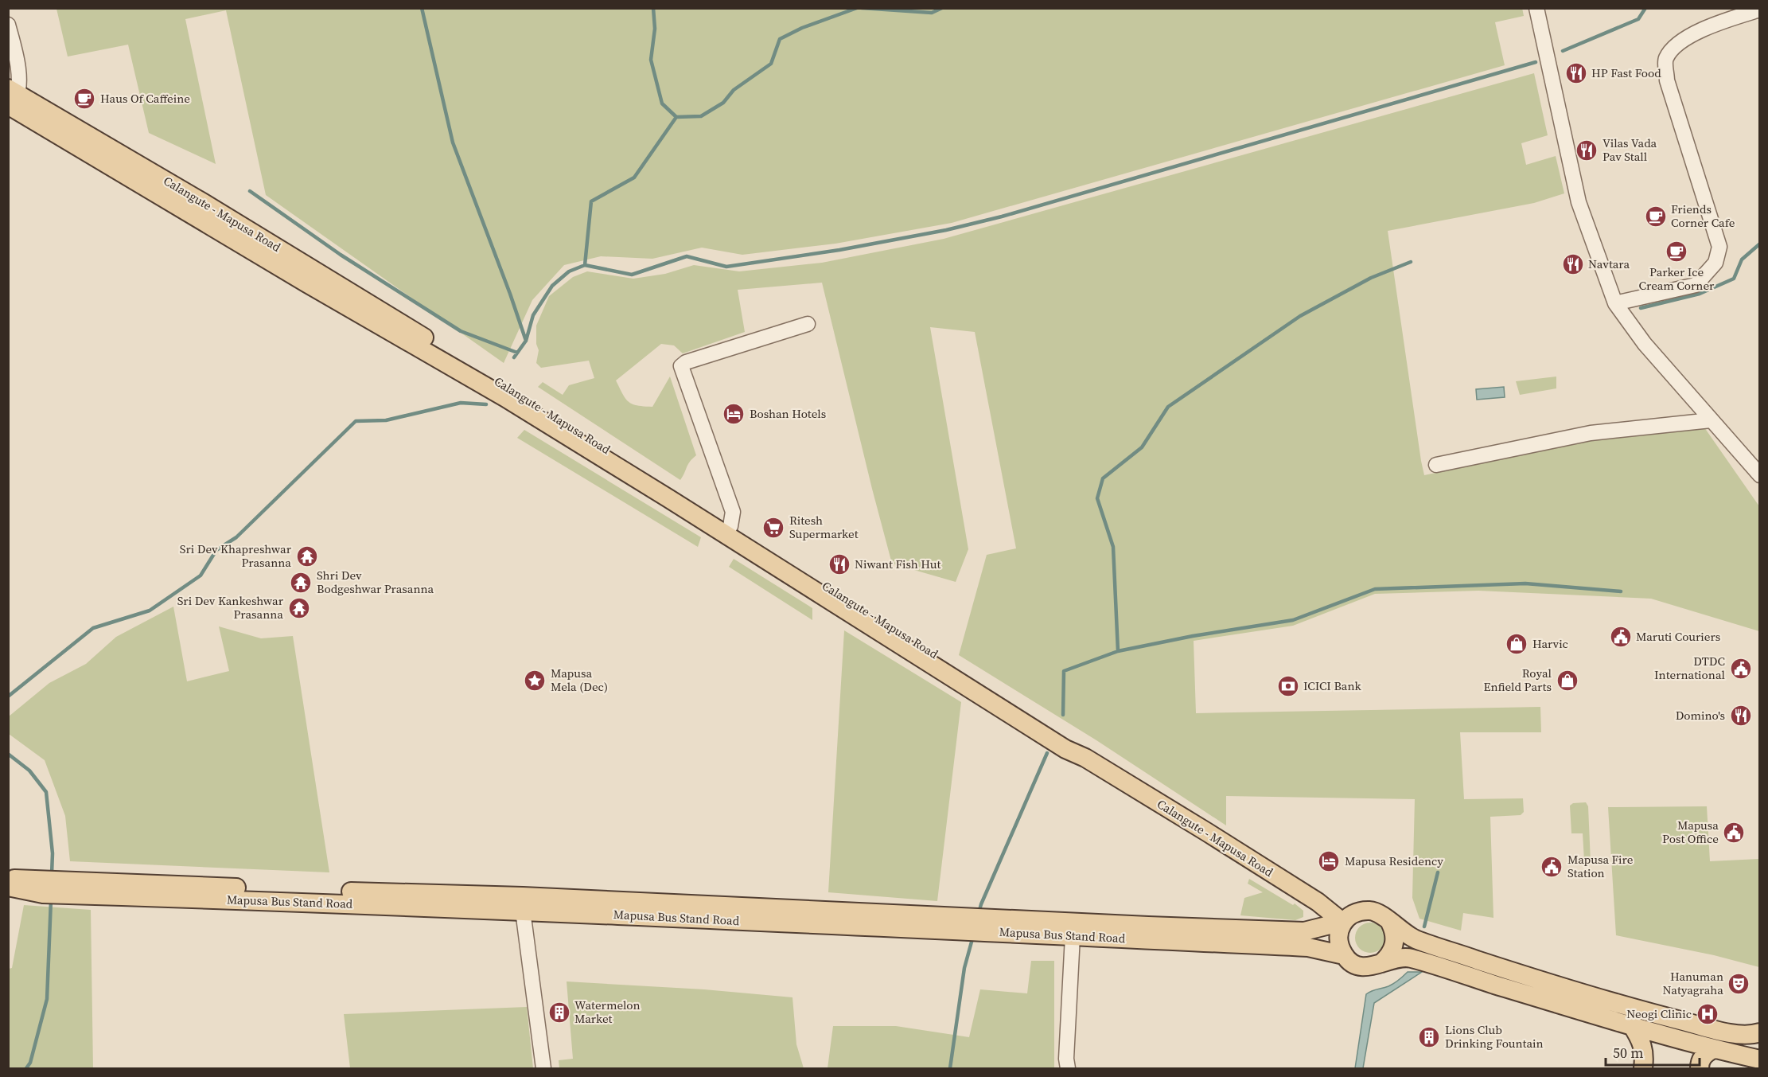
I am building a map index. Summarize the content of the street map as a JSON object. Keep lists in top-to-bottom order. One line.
{"streets":{"main road":["Calangute - Mapusa Road","Mapusa Bus Stand Road"]},"crossings":[["Calangute - Mapusa Road","Mapusa Bus Stand Road"]],"places":{"restaurant":["HP Fast Food","Vilas Vada Pav Stall","Navtara","Niwant Fish Hut","Domino's"],"cafe":["Haus Of Caffeine","Friends Corner Cafe","Parker Ice Cream Corner"],"hotel":["Boshan Hotels","Mapusa Residency"],"supermarket":["Ritesh Supermarket"],"temple":["Sri Dev Khapreshwar Prasanna","Shri Dev Bodgeshwar Prasanna","Sri Dev Kankeshwar Prasanna"],"public building":["Maruti Couriers","DTDC International","Mapusa Post Office","Mapusa Fire Station"],"shop":["Harvic","Royal Enfield Parts"],"place":["Mapusa Mela (Dec)"],"bank":["ICICI Bank"],"theatre":["Hanuman Natyagraha"],"building":["Watermelon Market","Lions Club Drinking Fountain"],"hospital":["Neogi Clinic"]},"scale_bar":"50 m"}
